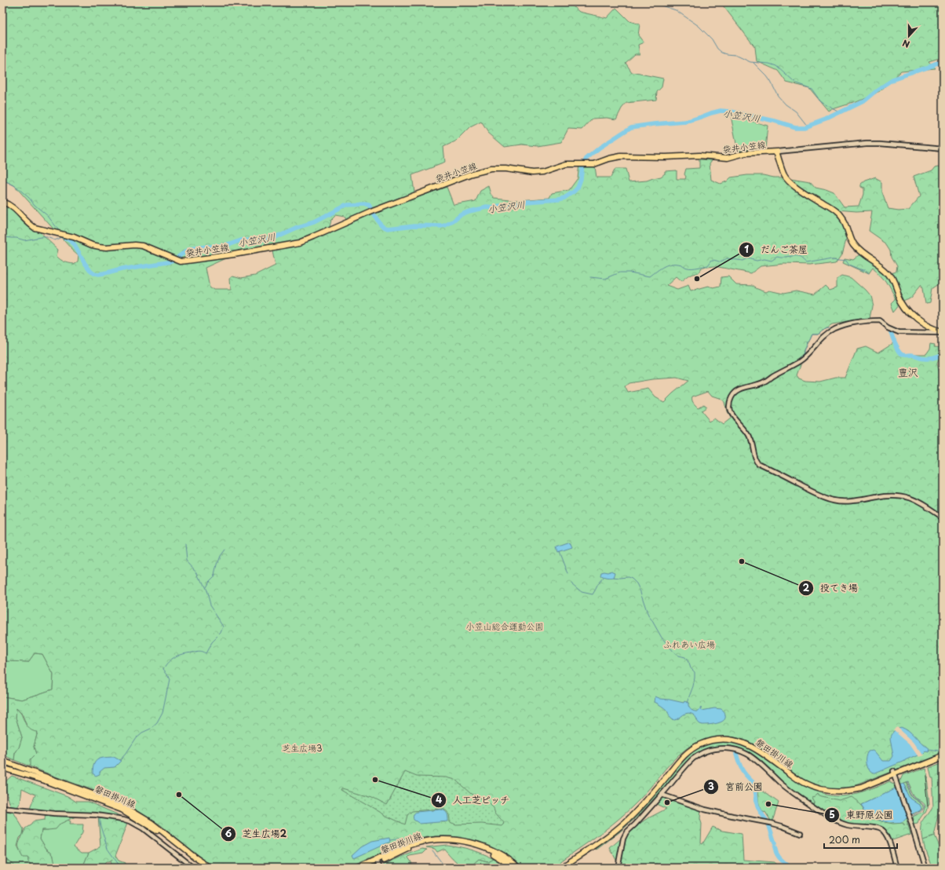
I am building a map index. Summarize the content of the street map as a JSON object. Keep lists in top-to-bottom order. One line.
{"streets":{"main road":["袋井小笠線","磐田掛川線"]},"districts":["豊沢"],"water":["小笠沢川"],"parks":["小笠山総合運動公園","ふれあい広場","芝生広場3"],"places":["だんご茶屋","投てき場","人工芝ピッチ","芝生広場2","宮前公園","東野原公園"],"scale_bar":"200 m","north":"bottom"}
